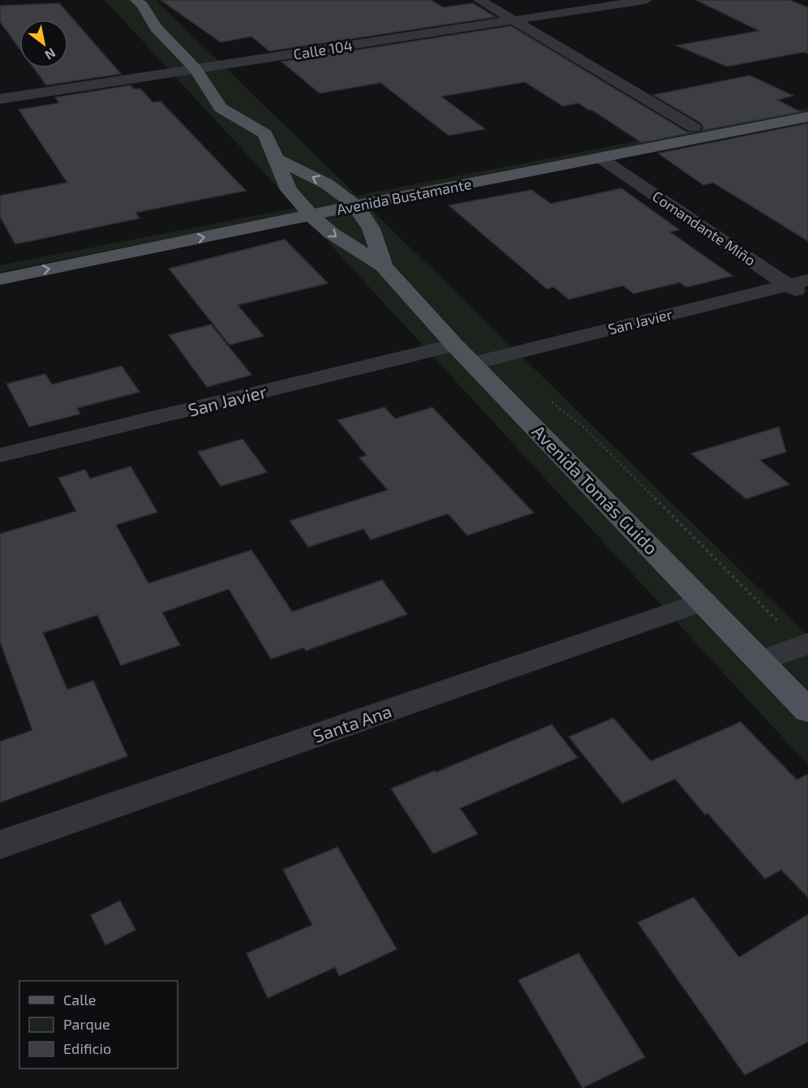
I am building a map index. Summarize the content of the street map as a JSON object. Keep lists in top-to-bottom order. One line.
{"streets":{"main road":["Avenida Bustamante","Avenida Tomás Guido"],"street":["Calle 104","Comandante Miño","San Javier","Santa Ana"]},"crossings":[["Calle 104","Avenida Tomás Guido"],["Avenida Bustamante","Comandante Miño"],["Avenida Bustamante","Avenida Tomás Guido"],["Comandante Miño","San Javier"],["San Javier","Avenida Tomás Guido"],["Avenida Tomás Guido","Santa Ana"]],"legend":["Calle","Parque","Edificio"],"north":"bottom right"}
